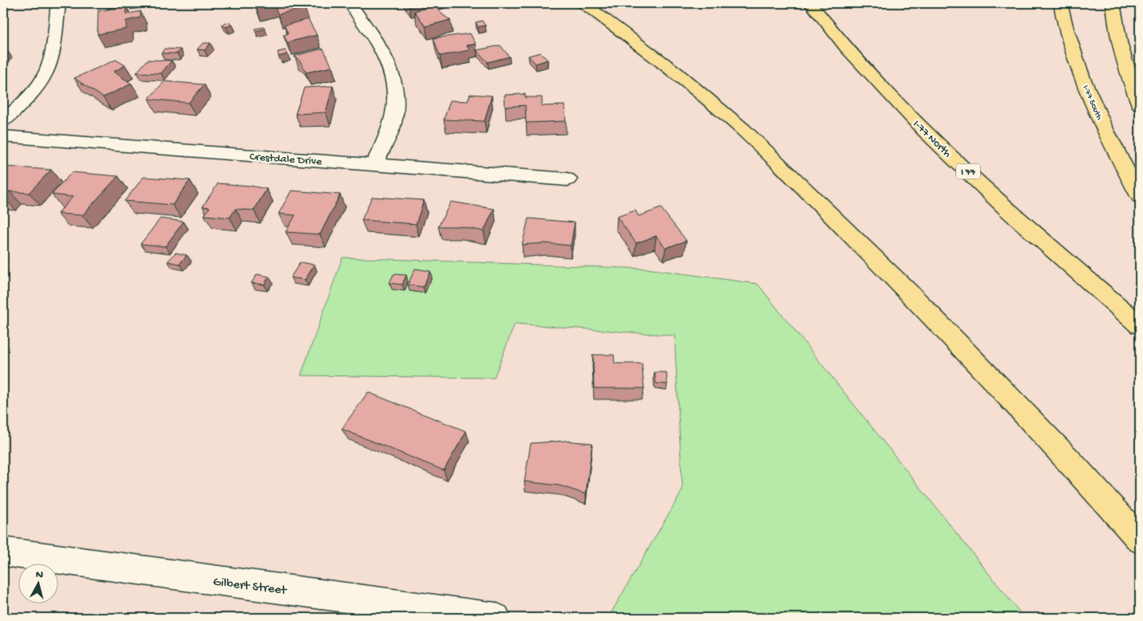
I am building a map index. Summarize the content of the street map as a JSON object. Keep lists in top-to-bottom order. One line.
{"streets":{"highway":["I-77 South","I-77 North","I 77"],"street":["Crestdale Drive","Gilbert Street"]},"north":"top"}
